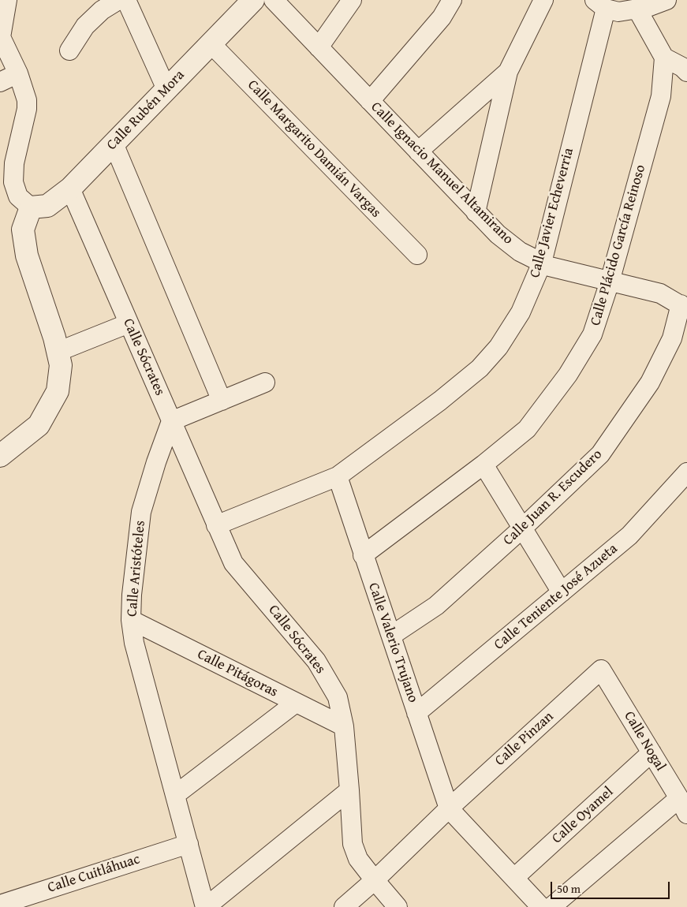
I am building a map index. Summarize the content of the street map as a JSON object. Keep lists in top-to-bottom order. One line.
{"streets":{"street":["Calle Rubén Mora","Calle Margarito Damián Vargas","Calle Ignacio Manuel Altamirano","Calle Javier Echeverria","Calle Plácido García Reinoso","Calle Sócrates","Calle Juan R. Escudero","Calle Aristóteles","Calle Teniente José Azueta","Calle Valerio Trujano","Calle Pitágoras","Calle Pinzan","Calle Nogal","Calle Oyamel","Calle Cuitláhuac"]},"crossings":[["Calle Rubén Mora","Calle Margarito Damián Vargas"],["Calle Rubén Mora","Calle Sócrates"],["Calle Ignacio Manuel Altamirano","Calle Javier Echeverria"],["Calle Ignacio Manuel Altamirano","Calle Plácido García Reinoso"],["Calle Ignacio Manuel Altamirano","Calle Juan R. Escudero"],["Calle Javier Echeverria","Calle Valerio Trujano"],["Calle Plácido García Reinoso","Calle Valerio Trujano"],["Calle Sócrates","Calle Aristóteles"],["Calle Sócrates","Calle Pitágoras"],["Calle Sócrates","Calle Pinzan"],["Calle Juan R. Escudero","Calle Valerio Trujano"],["Calle Aristóteles","Calle Pitágoras"],["Calle Aristóteles","Calle Cuitláhuac"],["Calle Teniente José Azueta","Calle Valerio Trujano"],["Calle Valerio Trujano","Calle Pinzan"],["Calle Pinzan","Calle Nogal"],["Calle Nogal","Calle Oyamel"]],"scale_bar":"50 m"}
